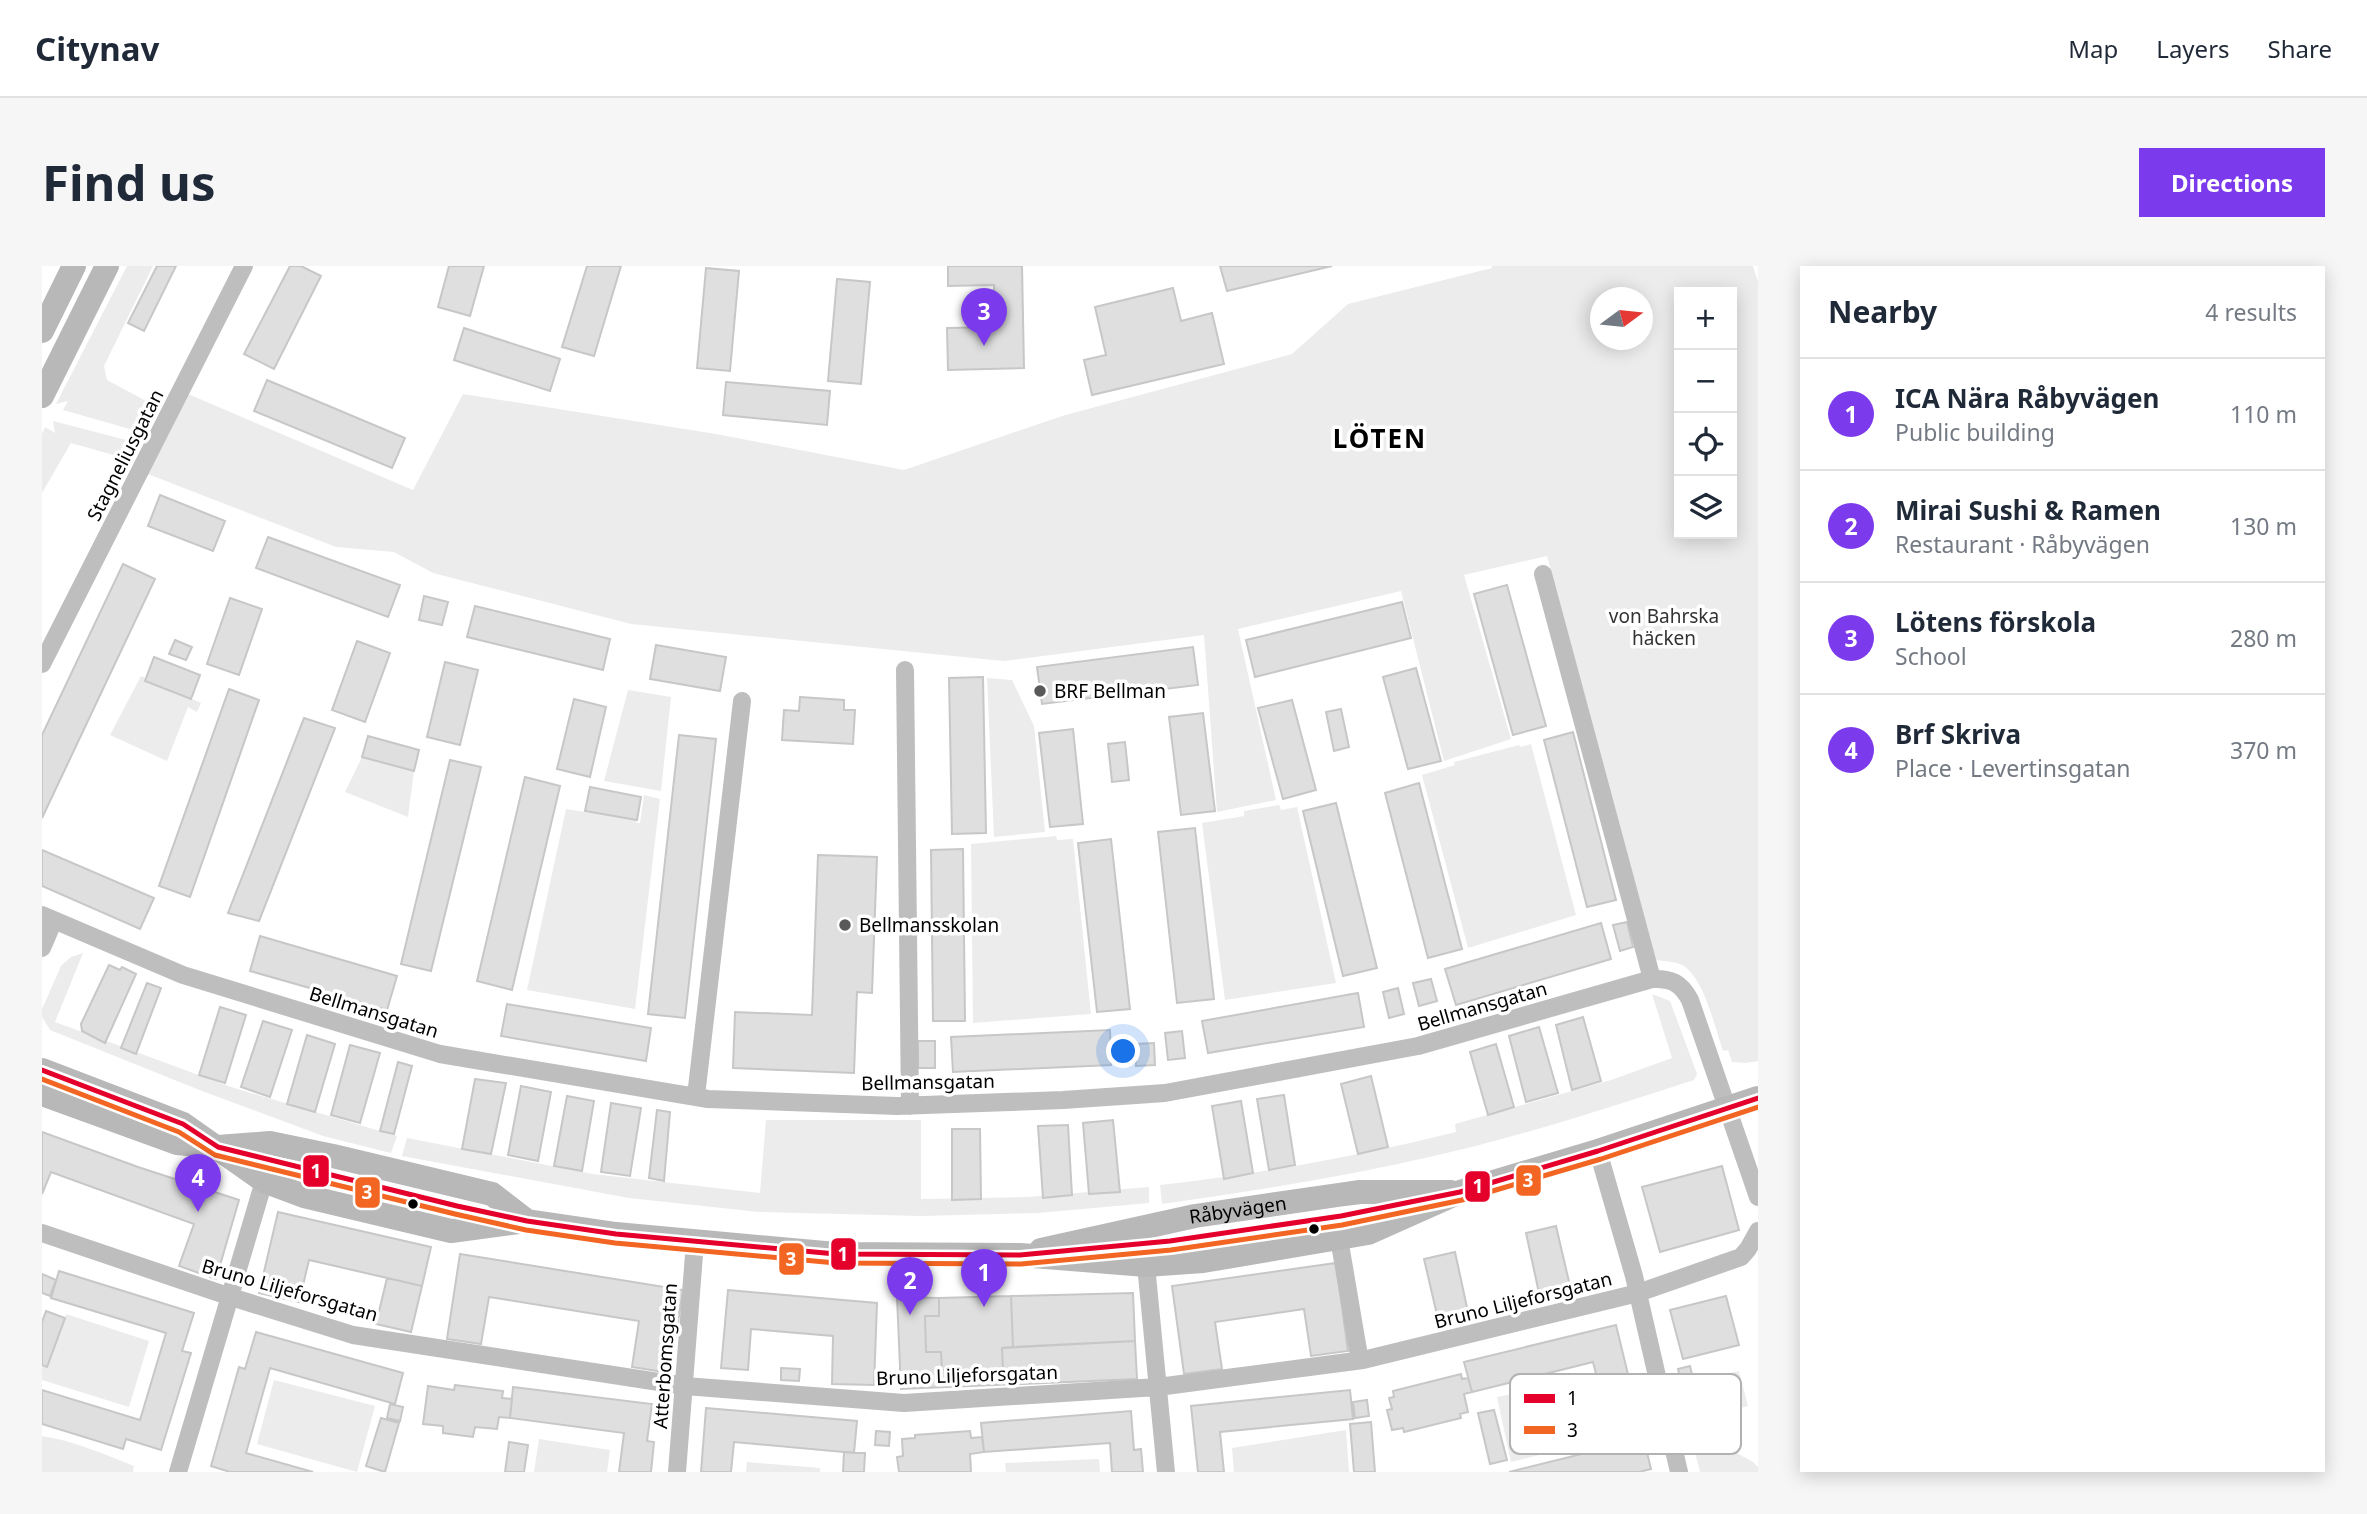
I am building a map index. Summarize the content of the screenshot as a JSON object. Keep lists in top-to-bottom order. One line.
{"streets":{"main road":["Råbyvägen"],"street":["Stagneliusgatan","Bellmansgatan","Bruno Liljeforsgatan","Atterbomsgatan"]},"crossings":[["Råbyvägen","Atterbomsgatan"],["Bruno Liljeforsgatan","Atterbomsgatan"]],"districts":["LÖTEN"],"parks":["von Bahrska häcken"],"places":["BRF Bellman","Bellmansskolan"],"lines":["transit line 1","transit line 3"],"legend":["1","3"],"north":"right","page":{"header":"Citynav","nav":["Map","Layers","Share"],"buttons":"Directions","title":"Find us","heading":["Nearby","4 results"],"map_buttons":["+","−"],"pins":["3","4","1","2"],"list":[{"mark":"1","name":"ICA Nära Råbyvägen","note":"Public building","value":"110 m"},{"mark":"2","name":"Mirai Sushi & Ramen","note":"Restaurant · Råbyvägen","value":"130 m"},{"mark":"3","name":"Lötens förskola","note":"School","value":"280 m"},{"mark":"4","name":"Brf Skriva","note":"Place · Levertinsgatan","value":"370 m"}]}}
